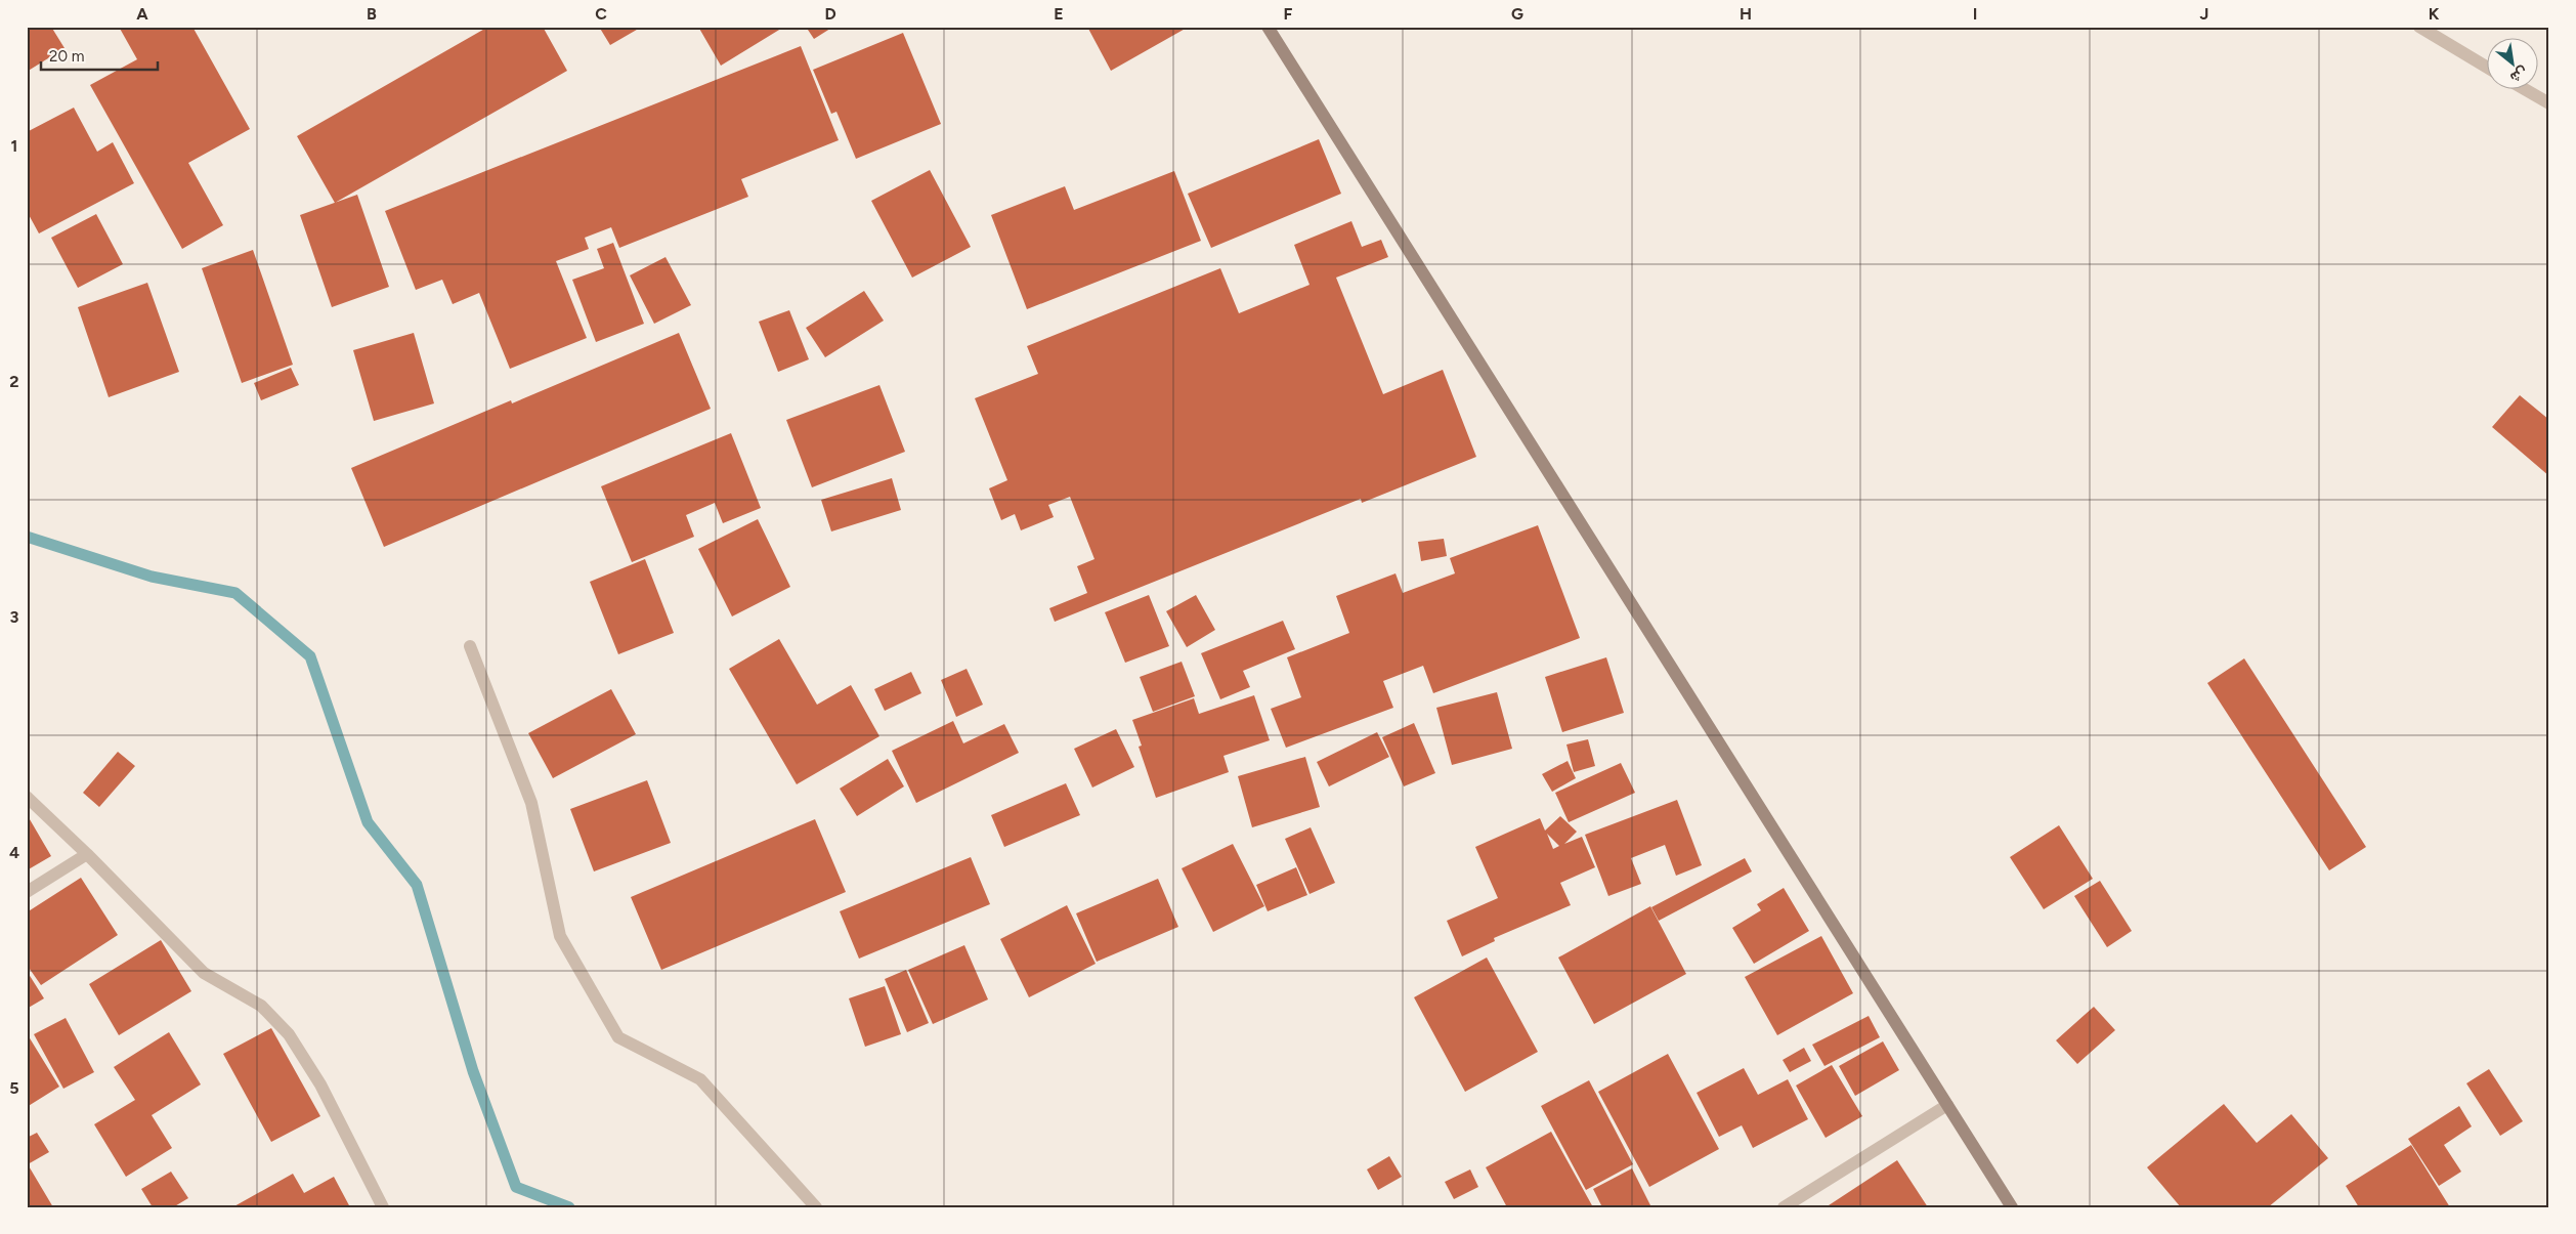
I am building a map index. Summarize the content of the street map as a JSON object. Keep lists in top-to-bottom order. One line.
{"scale_bar":"20 m","north":"bottom right","grid":{"columns":["A","B","C","D","E","F","G","H","I","J","K"],"rows":["1","2","3","4","5"]}}
